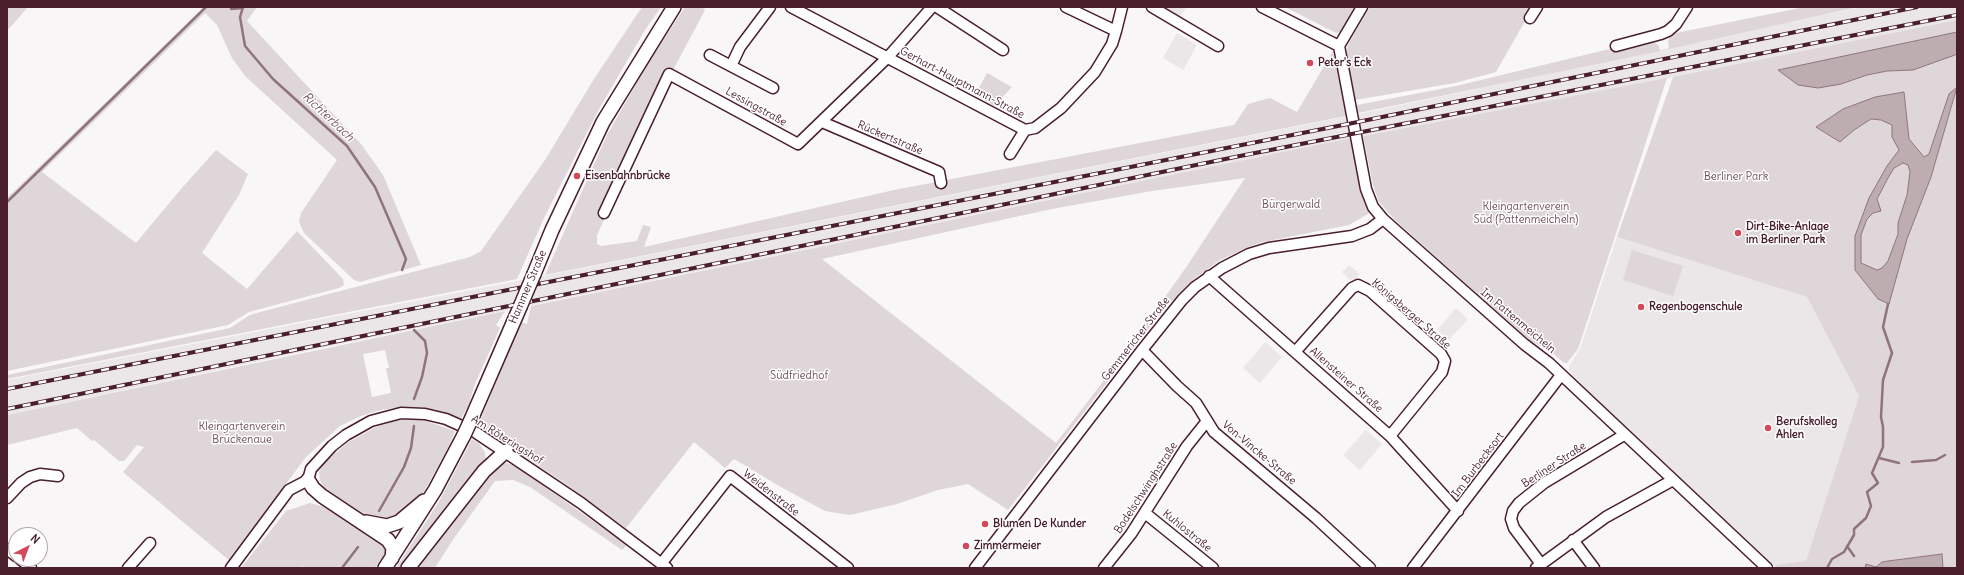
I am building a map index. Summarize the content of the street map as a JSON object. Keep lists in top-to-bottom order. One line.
{"streets":{"main road":["Hammer Straße"],"street":["Gerhart-Hauptmann-Straße","Lessingstraße","Rückertstraße","Königsberger Straße","Im Pattenmeicheln","Gemmericher Straße","Allensteiner Straße","Am Röteringshof","Von-Vincke-Straße","Im Burbecksort","Berliner Straße","Bodelschwinghstraße","Weidenstraße","Kuhlostraße"]},"crossings":[["Gerhart-Hauptmann-Straße","Lessingstraße"],["Lessingstraße","Rückertstraße"],["Königsberger Straße","Allensteiner Straße"],["Im Pattenmeicheln","Gemmericher Straße"],["Im Pattenmeicheln","Im Burbecksort"],["Im Pattenmeicheln","Berliner Straße"],["Gemmericher Straße","Allensteiner Straße"],["Gemmericher Straße","Von-Vincke-Straße"],["Allensteiner Straße","Im Burbecksort"],["Am Röteringshof","Weidenstraße"],["Von-Vincke-Straße","Bodelschwinghstraße"],["Bodelschwinghstraße","Kuhlostraße"]],"water":["Richterbach"],"parks":["Berliner Park","Bürgerwald","Kleingartenverein Süd (Pattenmeicheln)","Südfriedhof","Kleingartenverein Brückenaue"],"places":["Peter's Eck","Eisenbahnbrücke","Dirt-Bike-Anlage im Berliner Park","Regenbogenschule","Berufskolleg Ahlen","Blumen De Kunder","Zimmermeier"],"north":"top right"}
